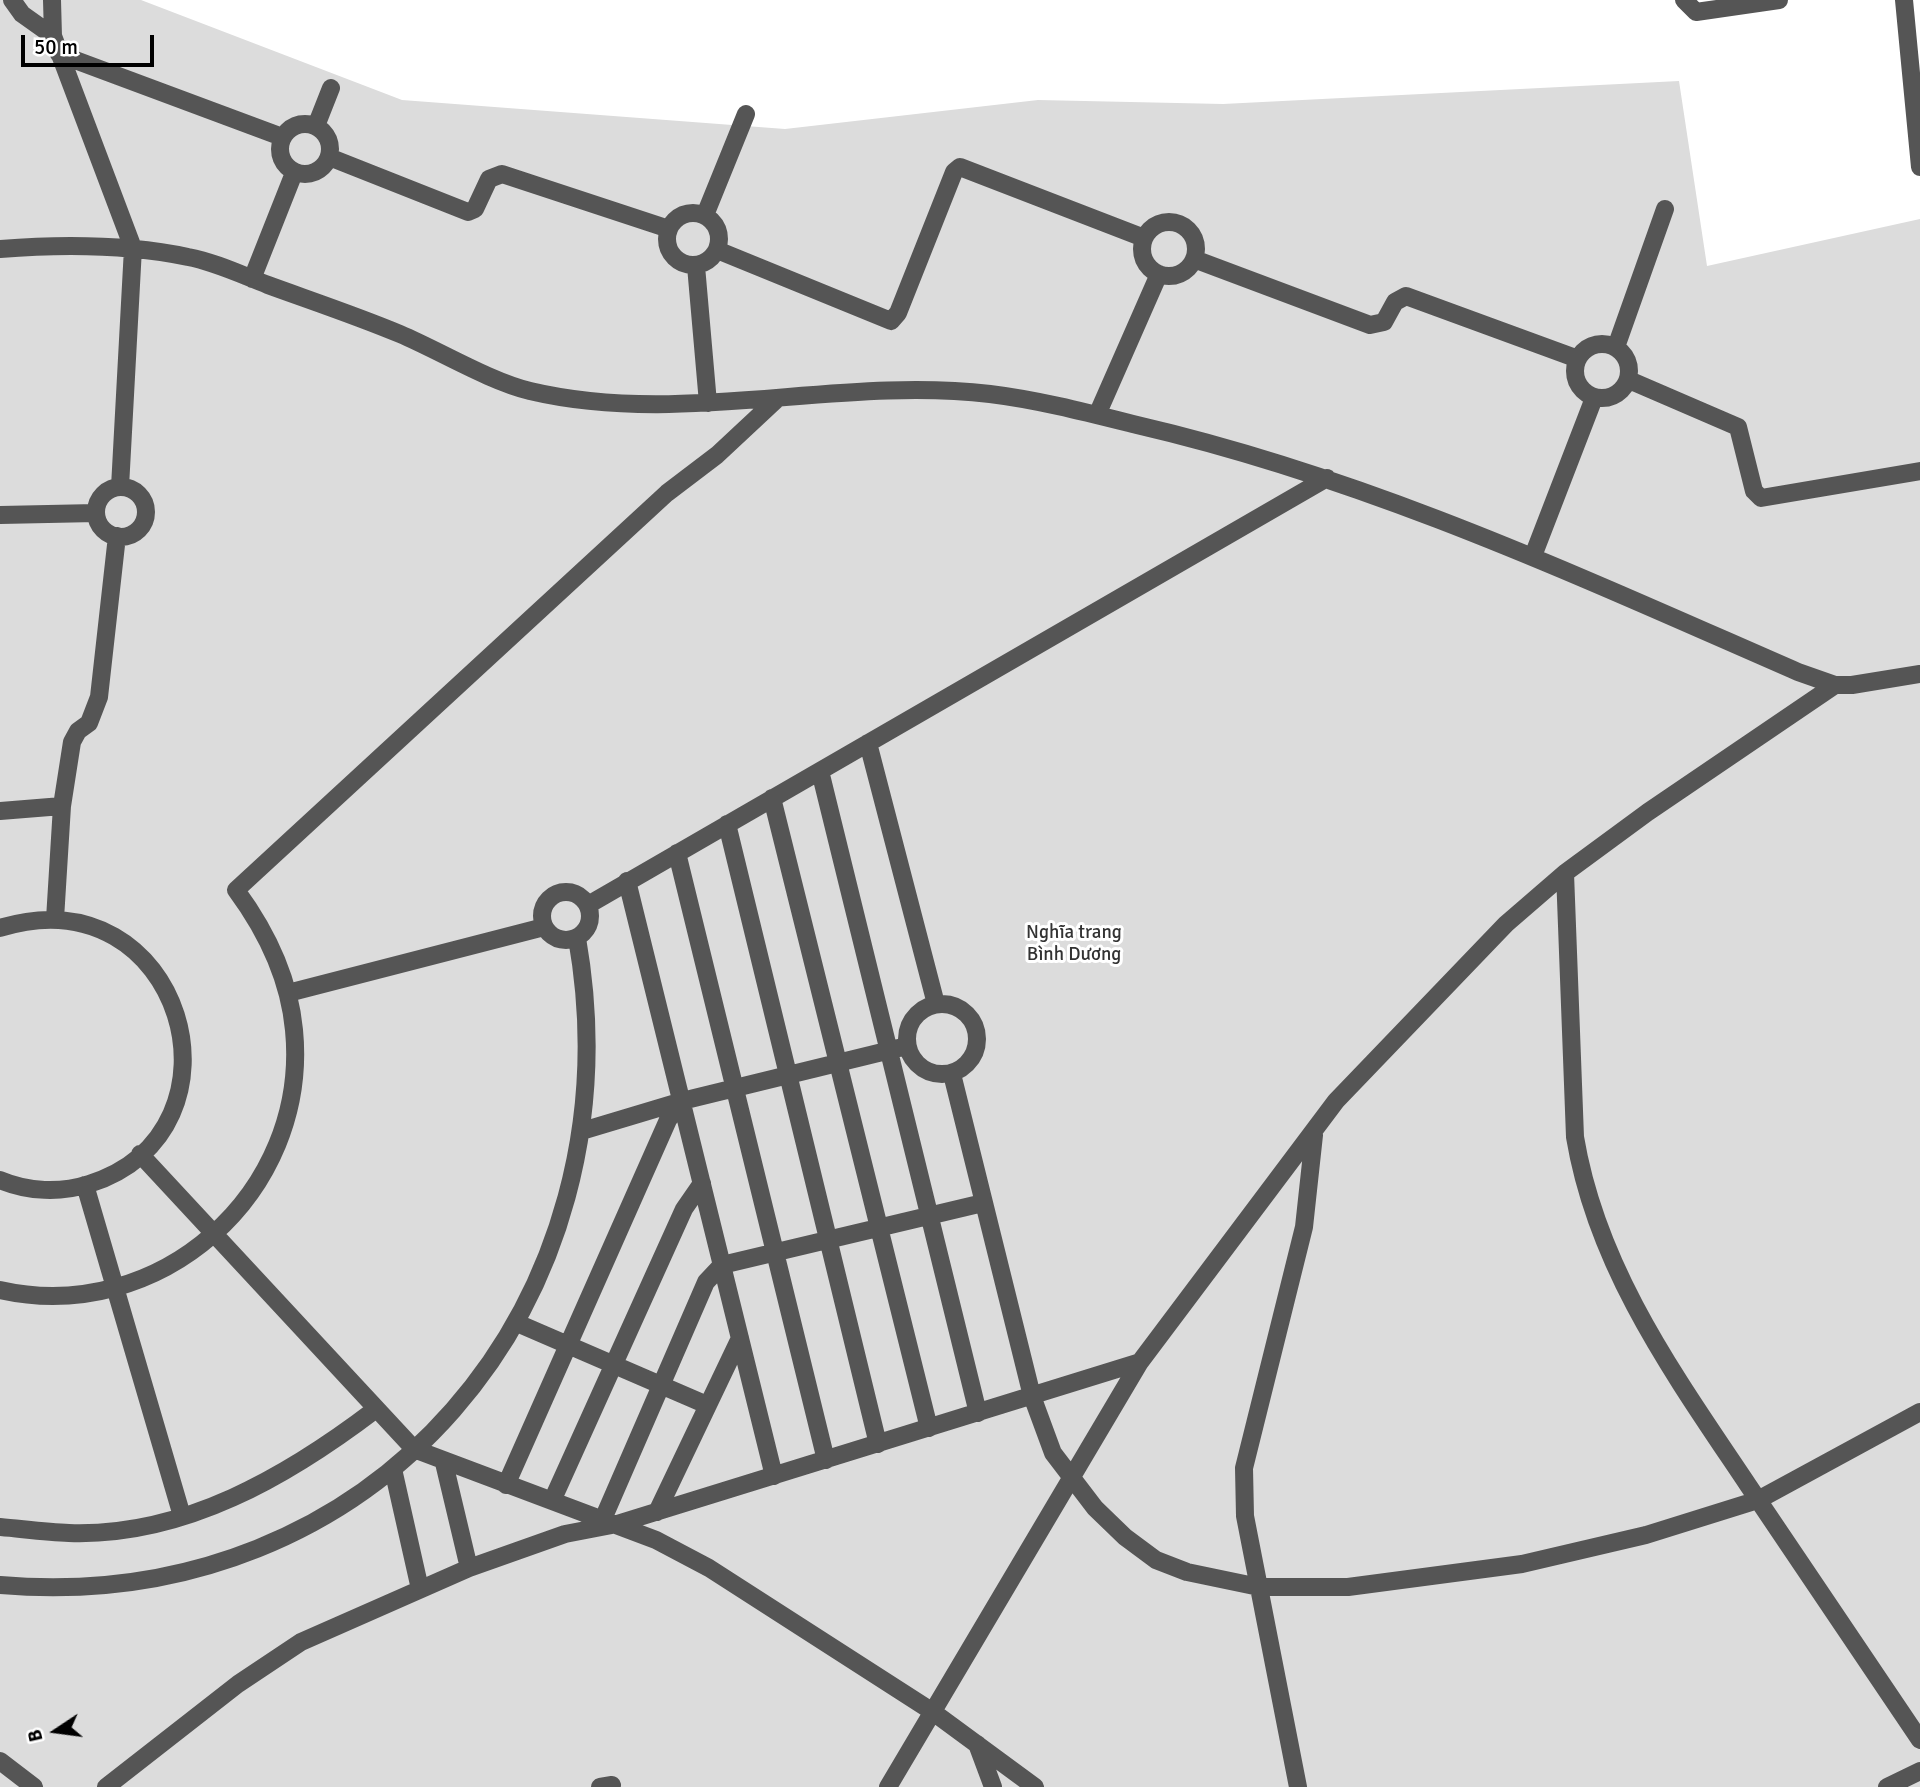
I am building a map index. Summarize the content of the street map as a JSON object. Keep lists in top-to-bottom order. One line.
{"parks":["Nghĩa trang Bình Dương"],"scale_bar":"50 m","north":"left"}
